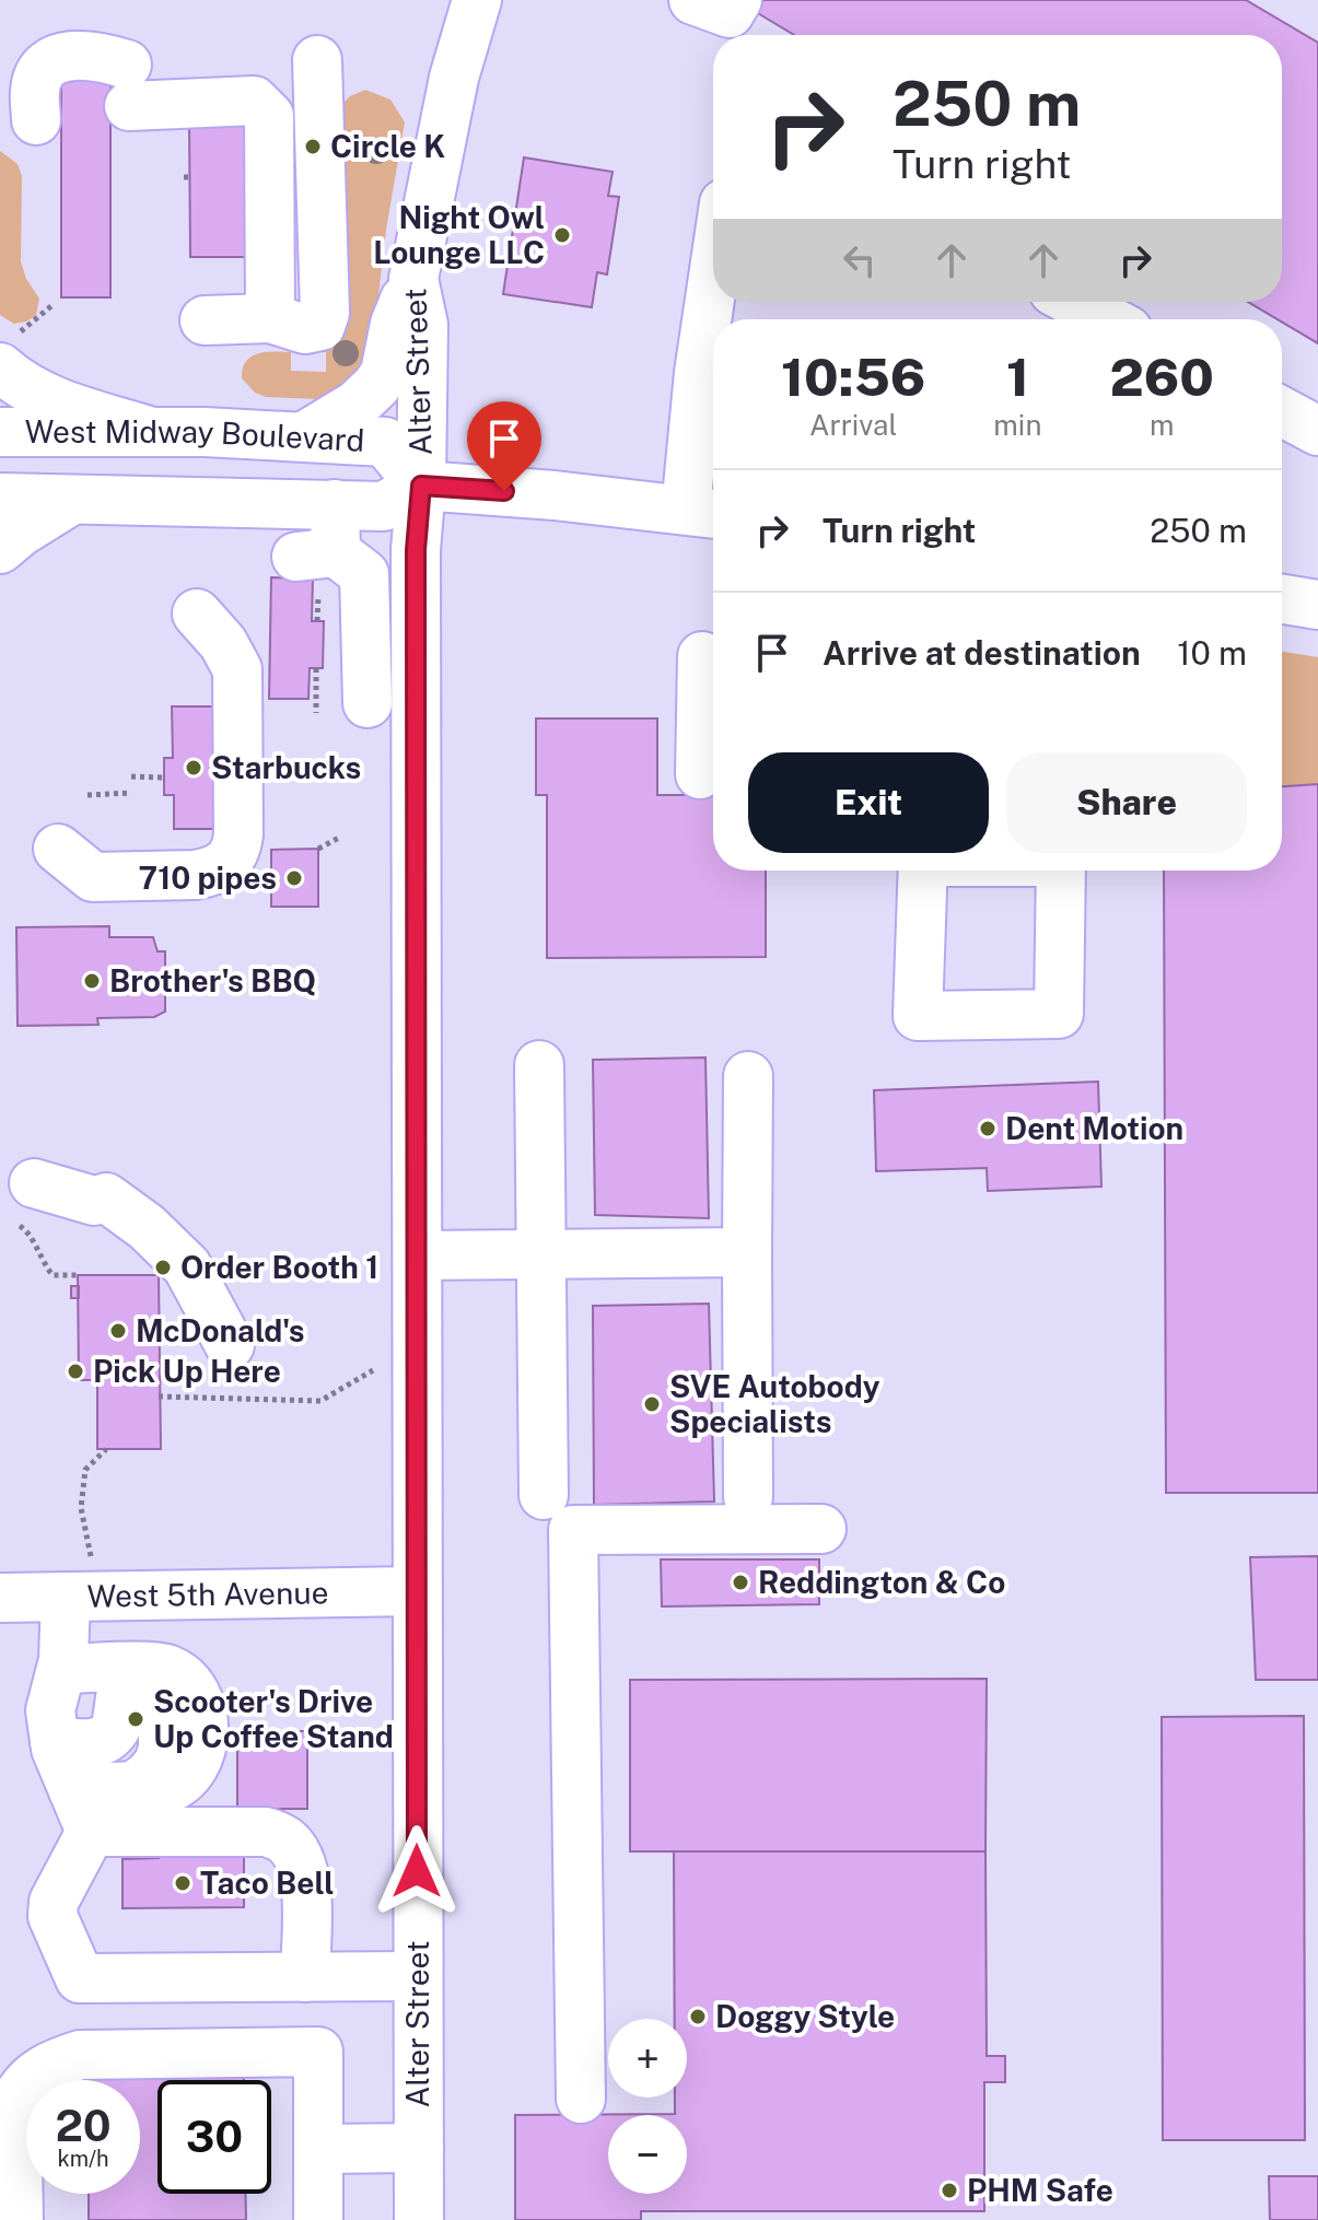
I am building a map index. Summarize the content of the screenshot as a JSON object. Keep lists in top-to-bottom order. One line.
{"streets":{"street":["Alter Street","West Midway Boulevard","West 5th Avenue"]},"crossings":[["Alter Street","West Midway Boulevard"],["Alter Street","West 5th Avenue"]],"places":["Circle K","Night Owl Lounge LLC","Starbucks","710 pipes","Brother's BBQ","Dent Motion","Order Booth 1","McDonald's","Pick Up Here","SVE Autobody Specialists","Reddington & Co","Scooter's Drive Up Coffee Stand","Taco Bell","Doggy Style","PHM Safe"],"page":{"turn":["250 m","Turn right"],"eta":["10:56","Arrival","1","min","260","m"],"list":[{"name":"Turn right","value":"250 m"},{"name":"Arrive at destination","value":"10 m"}],"buttons":["Exit","Share"],"map_buttons":["+","−"],"speed":"20 km/h","limit":"30"}}
